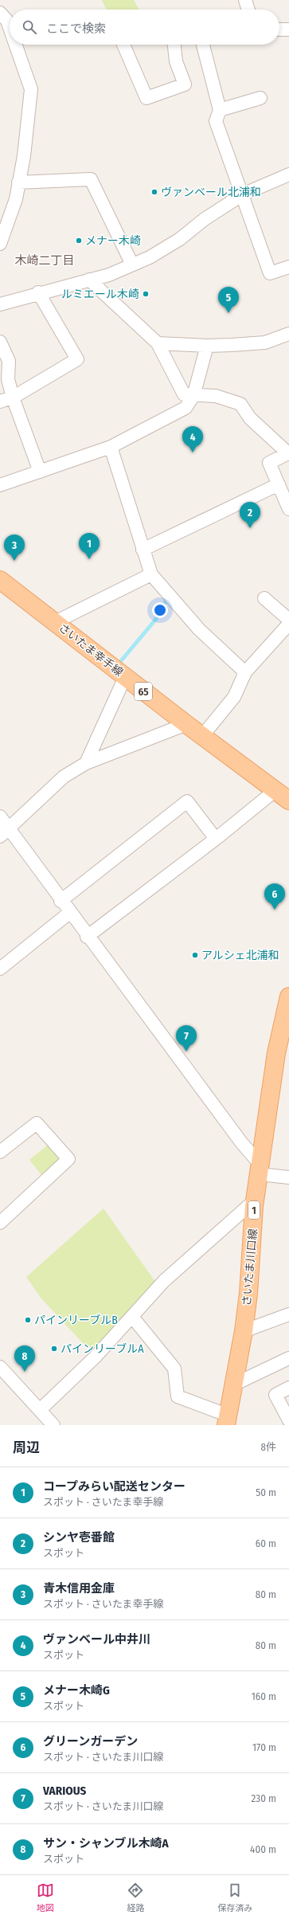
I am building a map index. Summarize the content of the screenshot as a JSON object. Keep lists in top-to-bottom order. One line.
{"streets":{"main road":["さいたま幸手線","65","1","さいたま川口線"]},"districts":["木崎二丁目"],"places":["ヴァンベール北浦和","メナー木崎","ルミエール木崎","アルシェ北浦和","パインリーブルB","パインリーブルA"],"page":{"search":"ここで検索","pins":["5","4","2","1","3","6","7","8"],"heading":["周辺","8件"],"list":[{"mark":"1","name":"コープみらい配送センター","note":"スポット · さいたま幸手線","value":"50 m"},{"mark":"2","name":"シンヤ壱番館","note":"スポット","value":"60 m"},{"mark":"3","name":"青木信用金庫","note":"スポット · さいたま幸手線","value":"80 m"},{"mark":"4","name":"ヴァンベール中井川","note":"スポット","value":"80 m"},{"mark":"5","name":"メナー木崎G","note":"スポット","value":"160 m"},{"mark":"6","name":"グリーンガーデン","note":"スポット · さいたま川口線","value":"170 m"},{"mark":"7","name":"VARIOUS","note":"スポット · さいたま川口線","value":"230 m"},{"mark":"8","name":"サン・シャンブル木崎A","note":"スポット","value":"400 m"}],"nav":["地図","経路","保存済み"]}}
